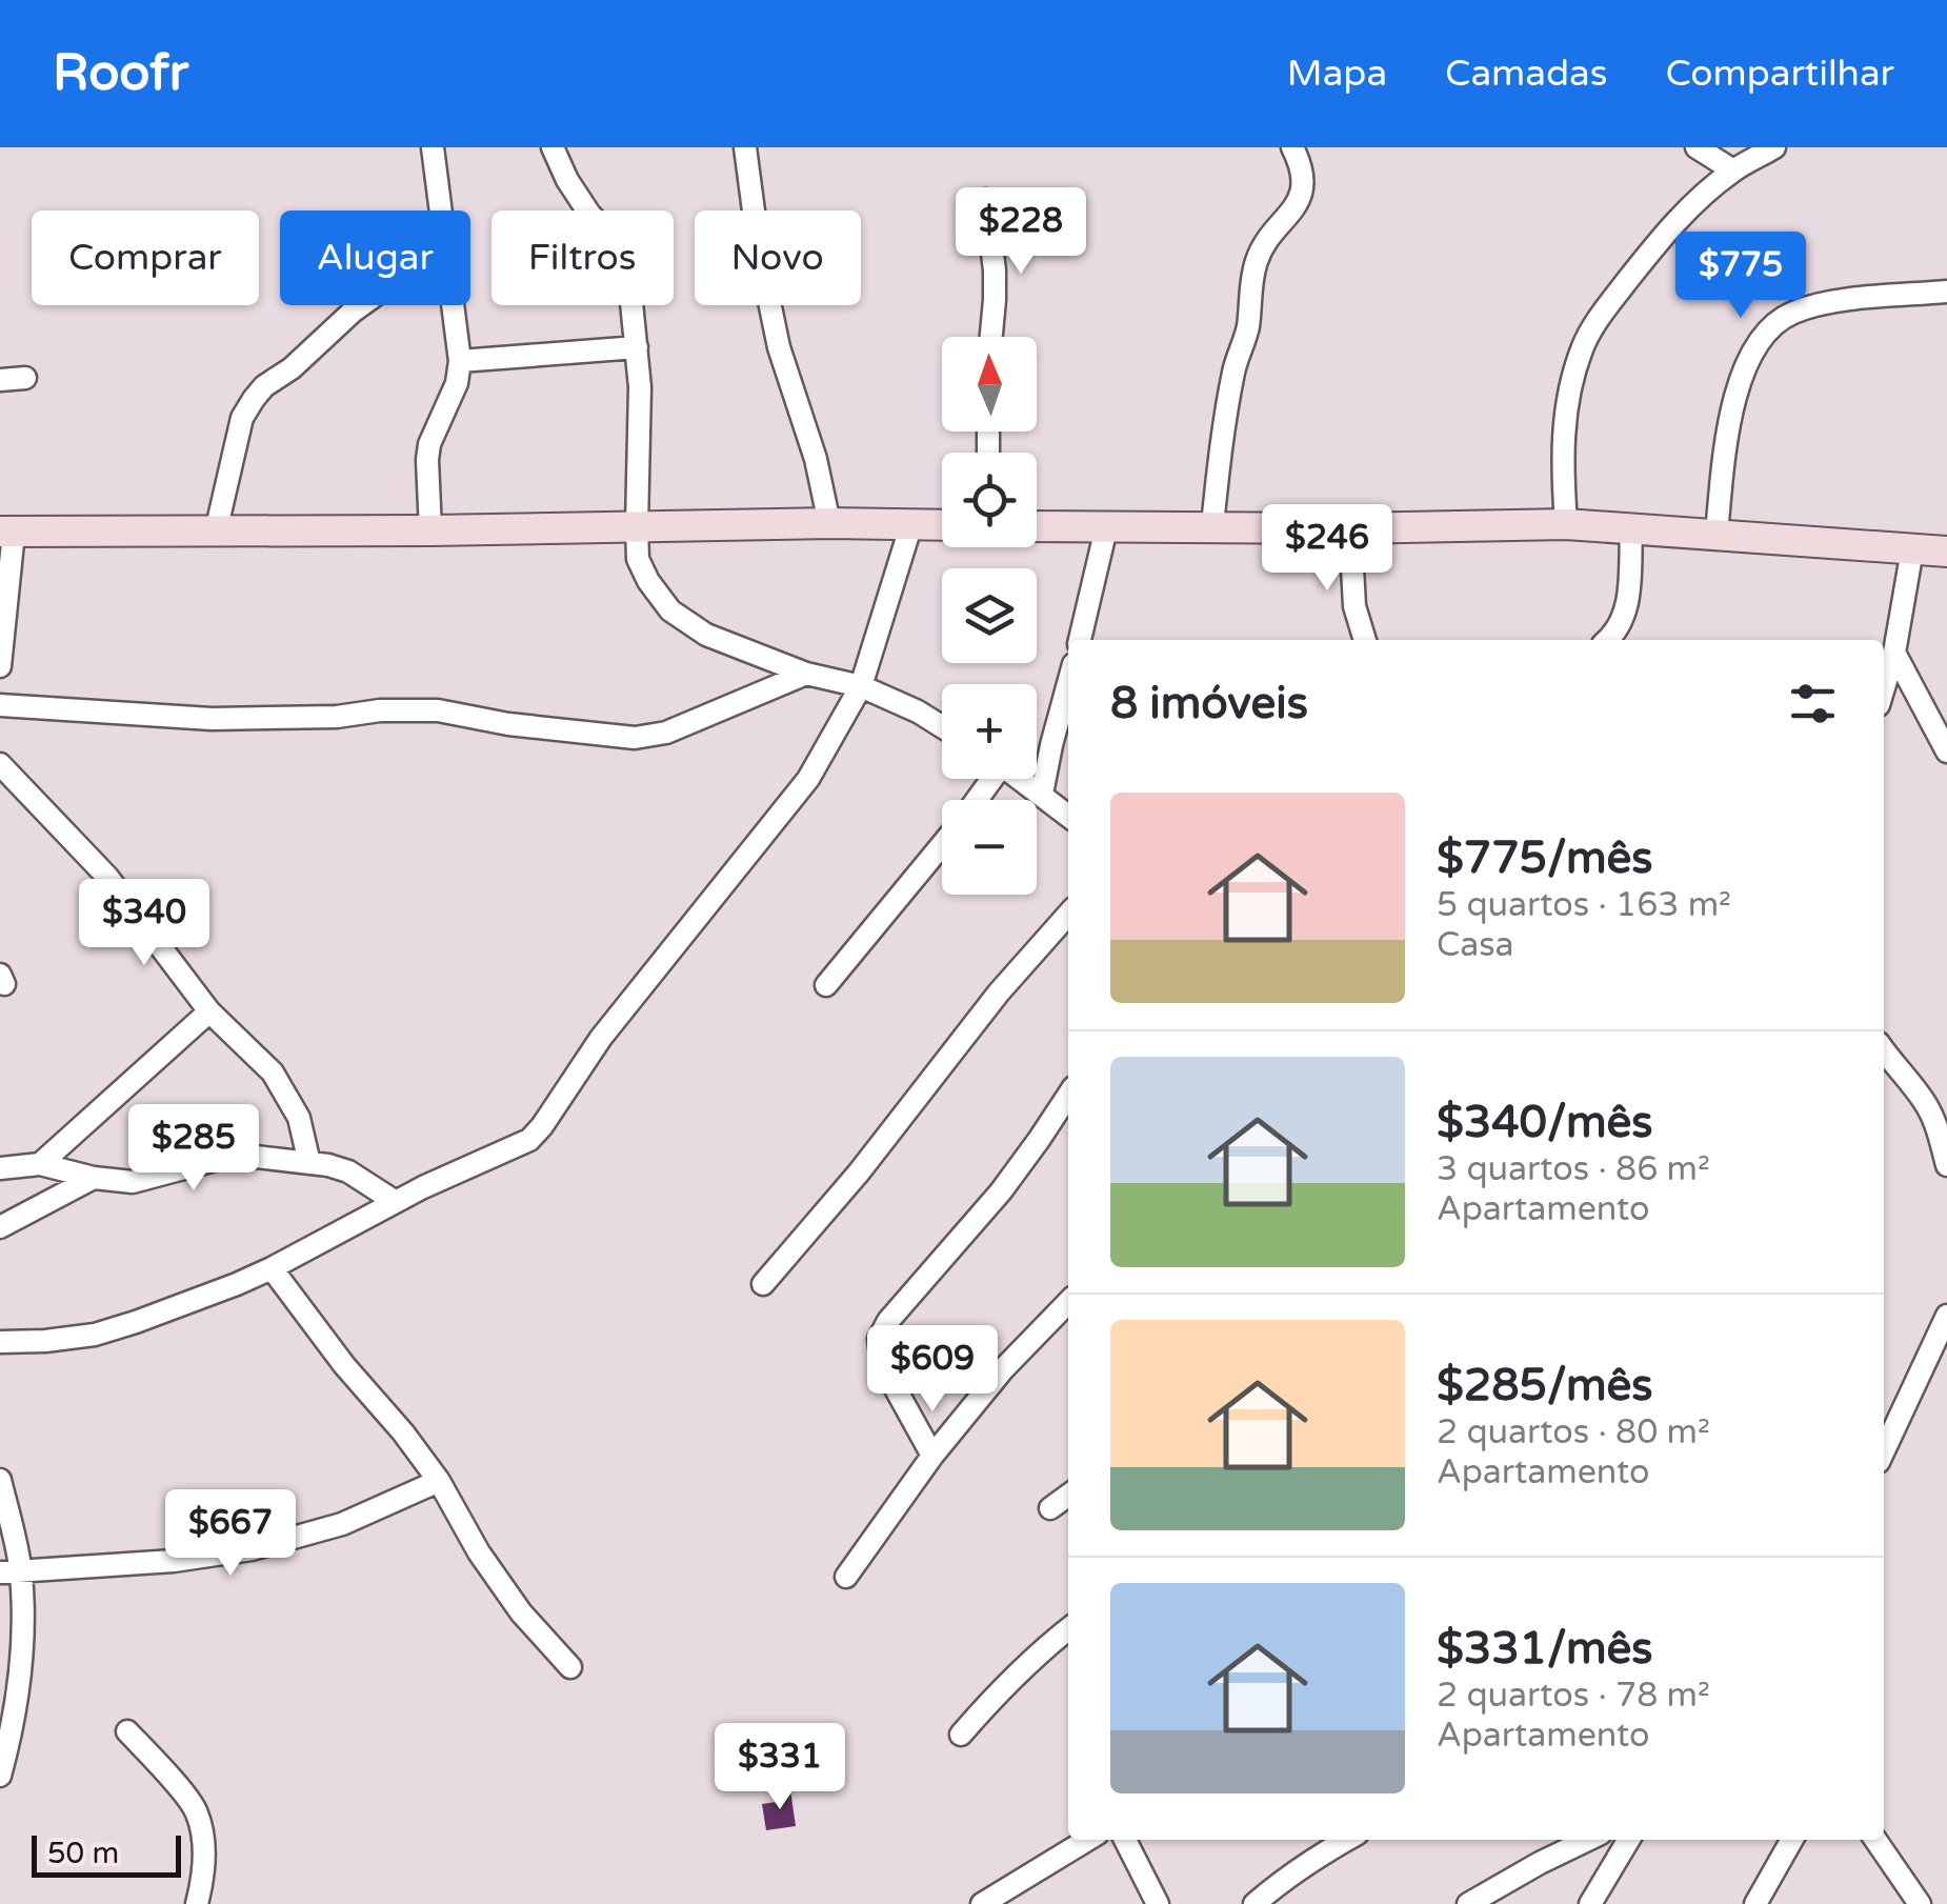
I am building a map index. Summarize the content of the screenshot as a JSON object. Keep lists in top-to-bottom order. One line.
{"scale_bar":"50 m","north":"top","page":{"header":"Roofr","nav":["Mapa","Camadas","Compartilhar"],"price":["$228","$775","$246","$340","$285","$609","$667","$331"],"chip":["Comprar","Alugar","Filtros","Novo"],"map_buttons":["+","−"],"heading":"8 imóveis","list":[{"name":"$775/mês","note":"5 quartos · 163 m² · Casa"},{"name":"$340/mês","note":"3 quartos · 86 m² · Apartamento"},{"name":"$285/mês","note":"2 quartos · 80 m² · Apartamento"},{"name":"$331/mês","note":"2 quartos · 78 m² · Apartamento"}],"scale":"50 m"}}
